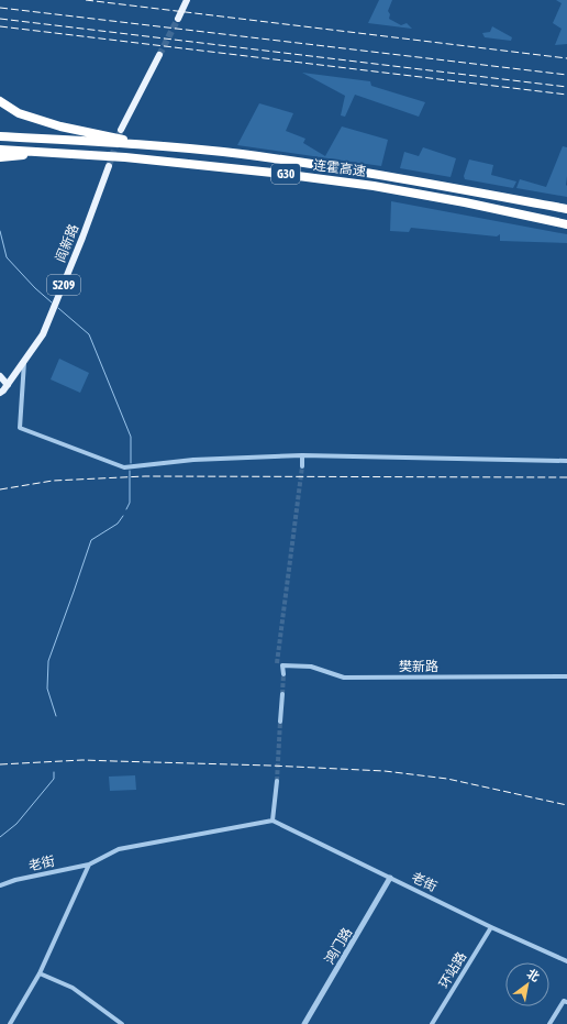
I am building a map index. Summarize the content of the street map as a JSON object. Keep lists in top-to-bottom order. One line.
{"streets":{"highway":["连霍高速","G30"],"main road":["阎新路","S209"],"street":["樊新路","老街","鸿门路","环站路"]},"crossings":[["老街","鸿门路"],["老街","环站路"]],"north":"top right"}
